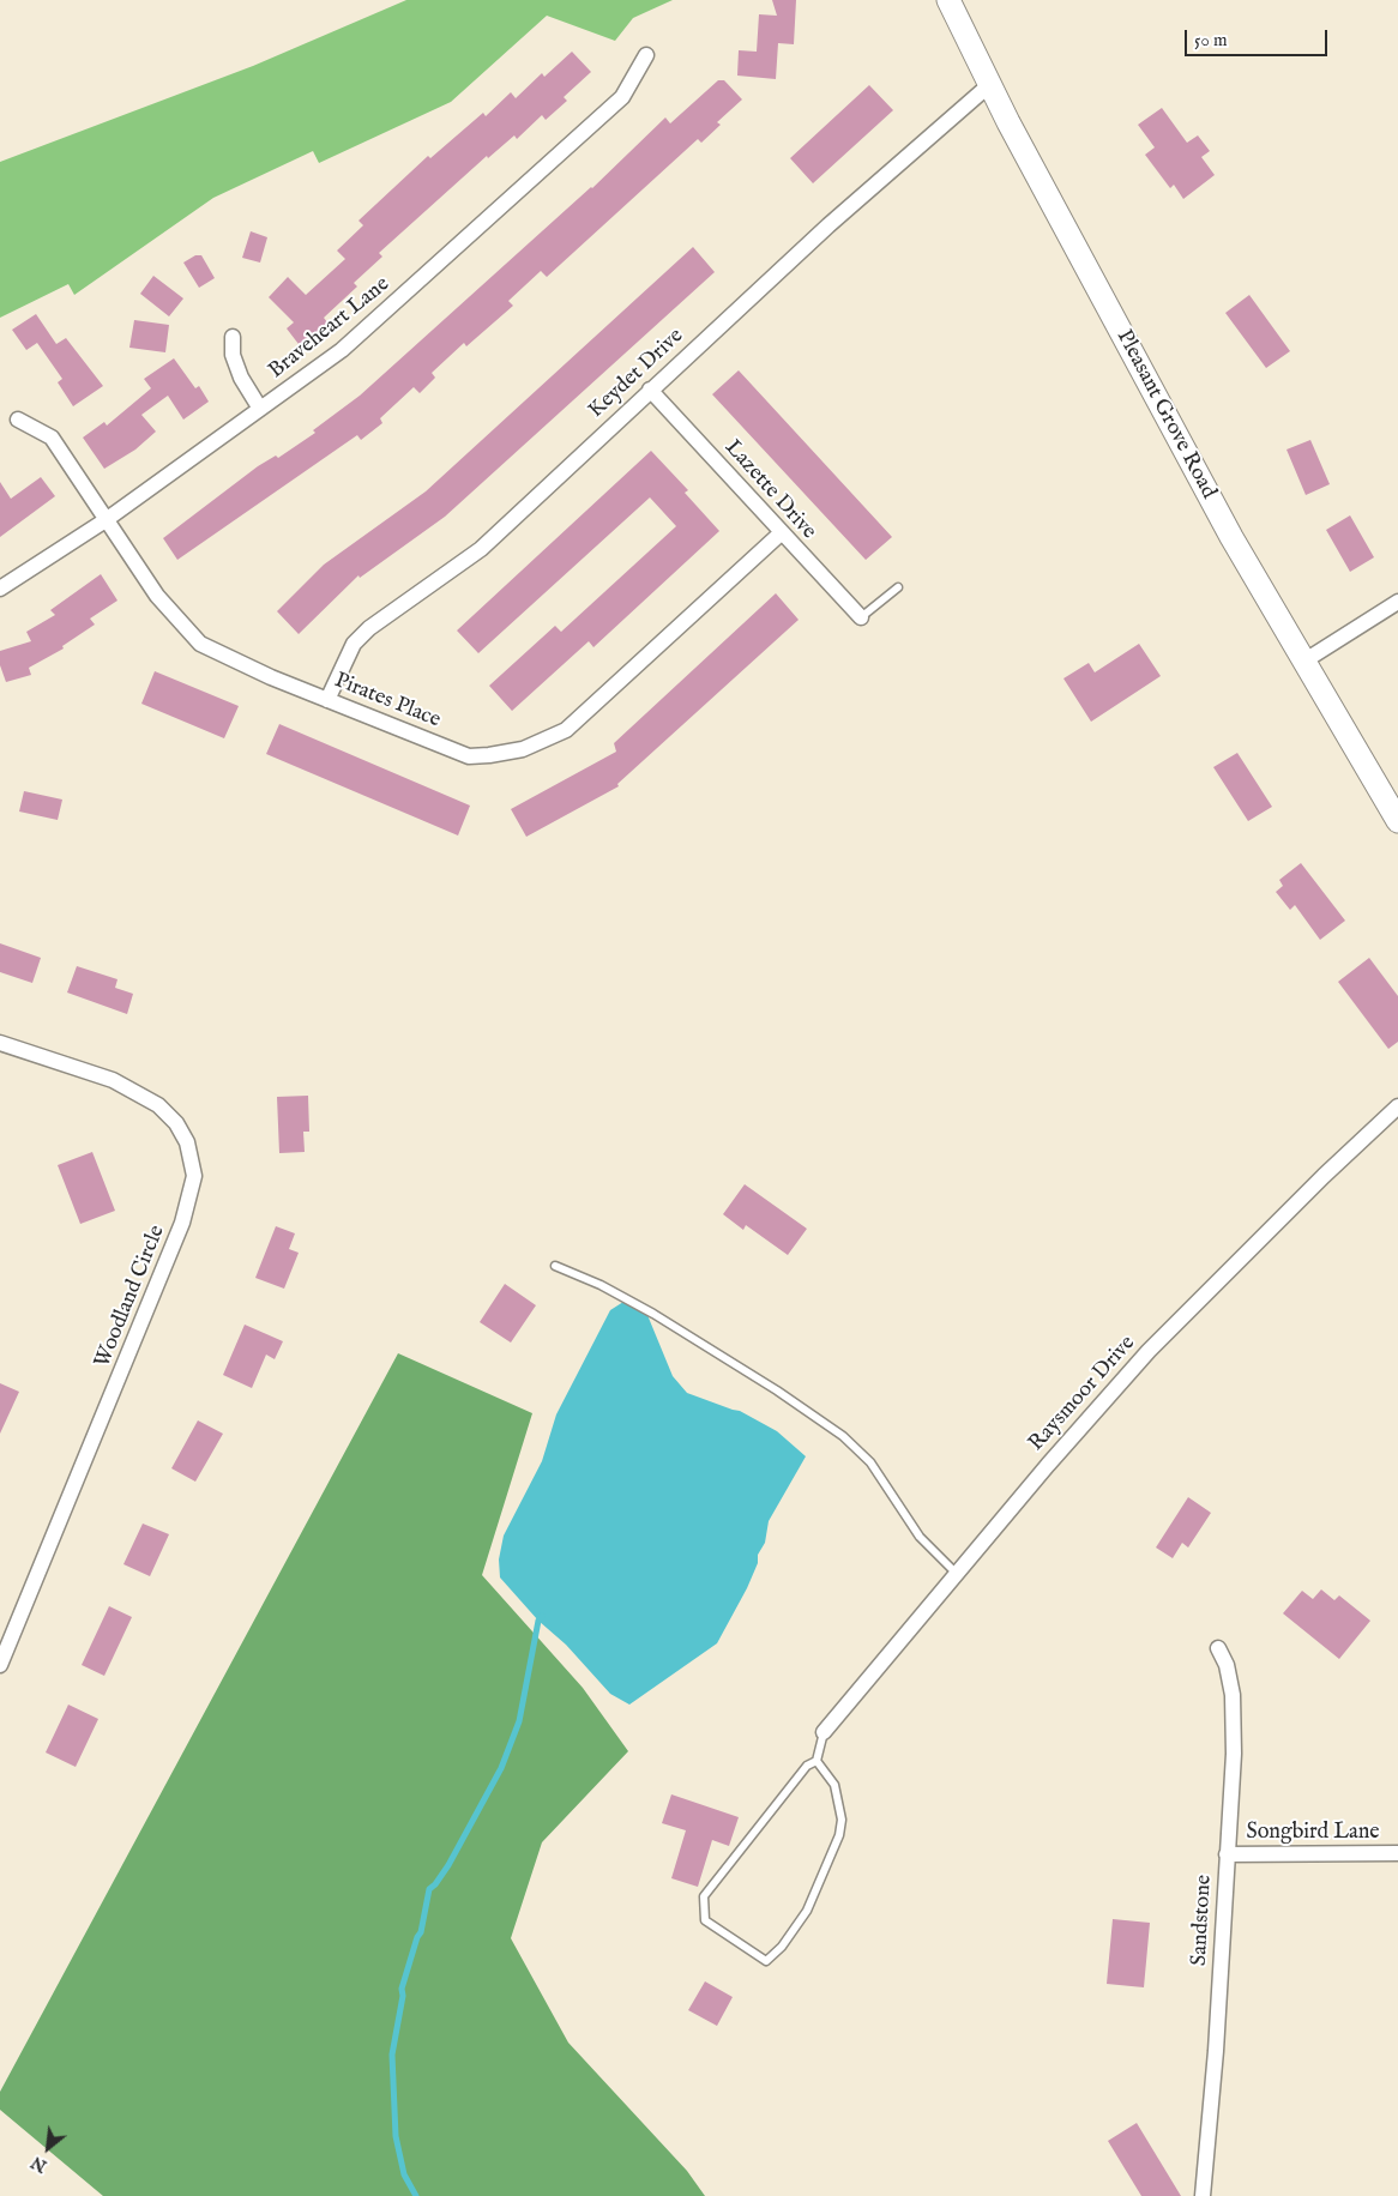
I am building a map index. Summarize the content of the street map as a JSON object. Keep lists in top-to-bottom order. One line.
{"streets":{"street":["Braveheart Lane","Keydet Drive","Pleasant Grove Road","Lazette Drive","Pirates Place","Woodland Circle","Raysmoor Drive","Songbird Lane","Sandstone"]},"crossings":[["Braveheart Lane","Pirates Place"],["Keydet Drive","Pleasant Grove Road"],["Keydet Drive","Lazette Drive"],["Keydet Drive","Pirates Place"],["Lazette Drive","Pirates Place"],["Songbird Lane","Sandstone"]],"scale_bar":"50 m","north":"bottom left"}
